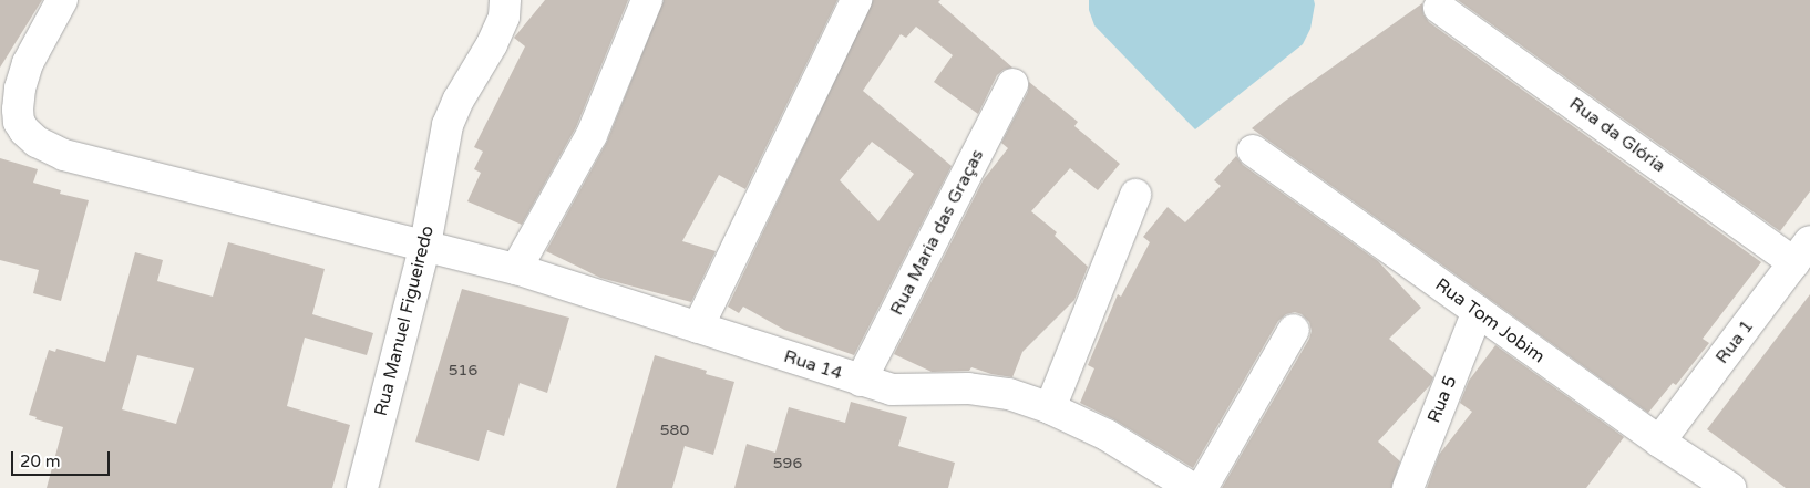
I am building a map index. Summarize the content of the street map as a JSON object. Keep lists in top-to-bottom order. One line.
{"streets":{"street":["Rua da Glória","Rua Maria das Graças","Rua Manuel Figueiredo","Rua Tom Jobim","Rua 1","Rua 14","Rua 5"]},"crossings":[["Rua da Glória","Rua 1"],["Rua Maria das Graças","Rua 14"],["Rua Manuel Figueiredo","Rua 14"],["Rua Tom Jobim","Rua 1"],["Rua Tom Jobim","Rua 5"]],"house_numbers":["516","580","596"],"scale_bar":"20 m"}
